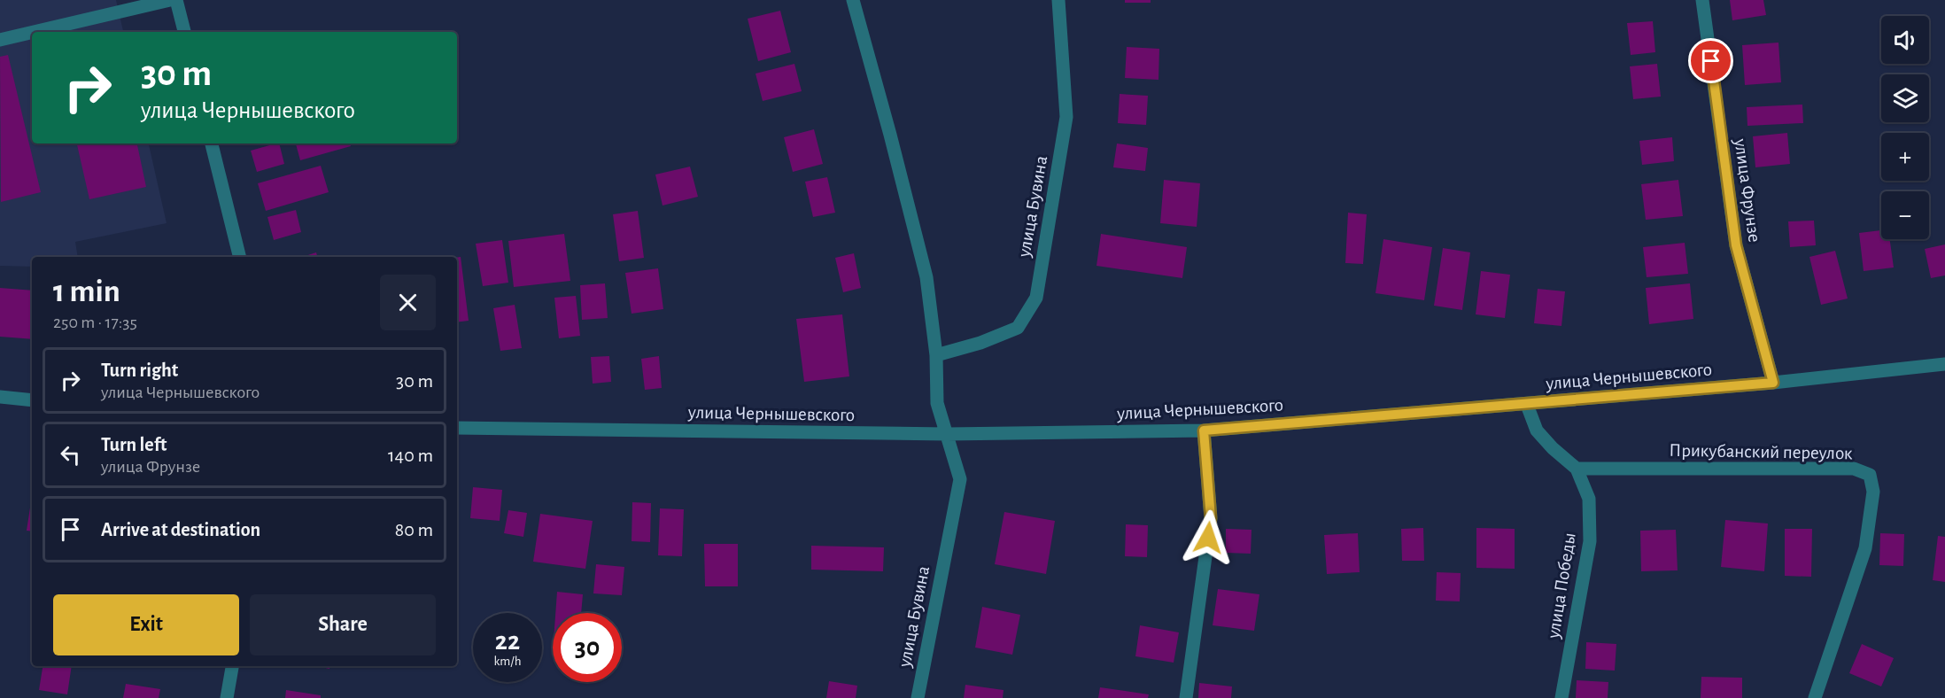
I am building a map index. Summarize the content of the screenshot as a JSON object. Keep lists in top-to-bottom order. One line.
{"streets":{"street":["улица Фрунзе","улица Бувина","улица Чернышевского","Прикубанский переулок","улица Победы"]},"crossings":[["улица Фрунзе","улица Чернышевского"],["улица Бувина","улица Чернышевского"],["улица Чернышевского","улица Победы"],["Прикубанский переулок","улица Победы"]],"page":{"map_buttons":["+","−"],"turn":["30 m","улица Чернышевского"],"heading":["1 min","250 m · 17:35"],"list":[{"name":"Turn right","note":"улица Чернышевского","value":"30 m"},{"name":"Turn left","note":"улица Фрунзе","value":"140 m"},{"name":"Arrive at destination","value":"80 m"}],"buttons":["Exit","Share"],"speed":"22 km/h","limit":"30"}}
